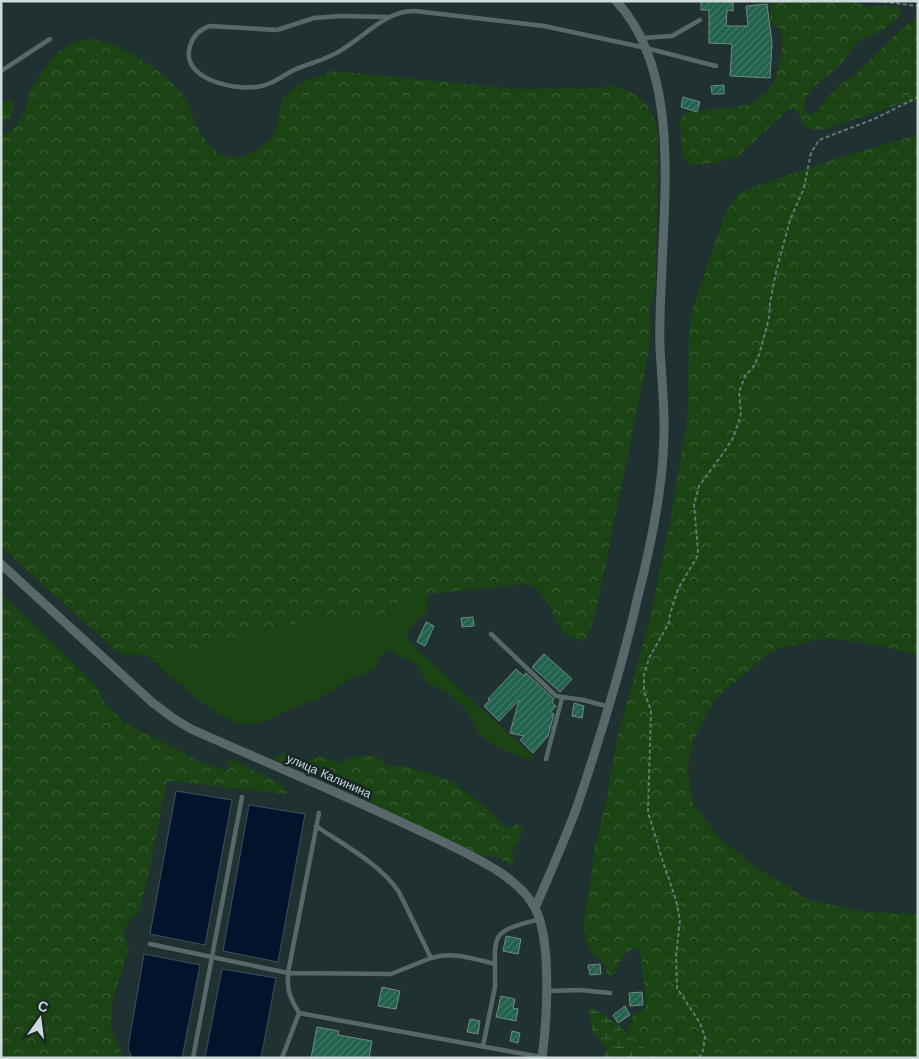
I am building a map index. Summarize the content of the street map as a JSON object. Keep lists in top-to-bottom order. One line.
{"streets":{"street":["улица Калинина"]},"north":"top"}
